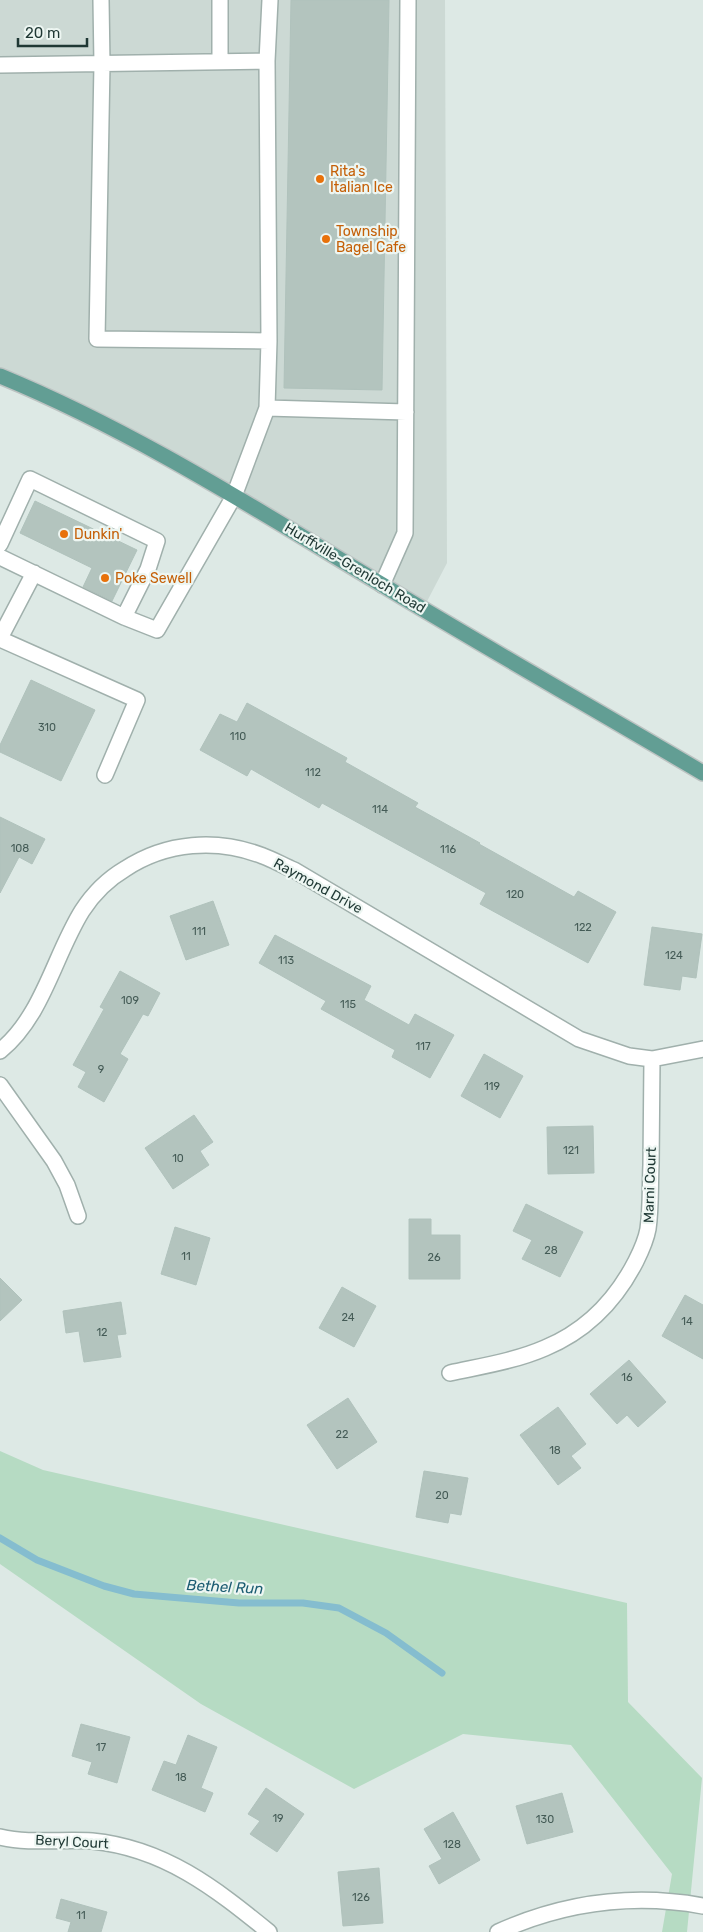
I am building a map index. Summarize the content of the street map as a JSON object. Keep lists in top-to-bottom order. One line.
{"streets":{"main road":["Hurffville-Grenloch Road"],"street":["Raymond Drive","Marni Court","Beryl Court"]},"crossings":[["Raymond Drive","Marni Court"]],"water":["Bethel Run"],"places":["Rita's Italian Ice","Township Bagel Cafe","Dunkin'","Poke Sewell"],"house_numbers":["310","110","112","114","108","116","120","122","111","124","113","109","115","117","9","119","121","10","28","11","26","24","14","12","16","22","18","20","17","18","19","130","128","126","11"],"scale_bar":"20 m"}
